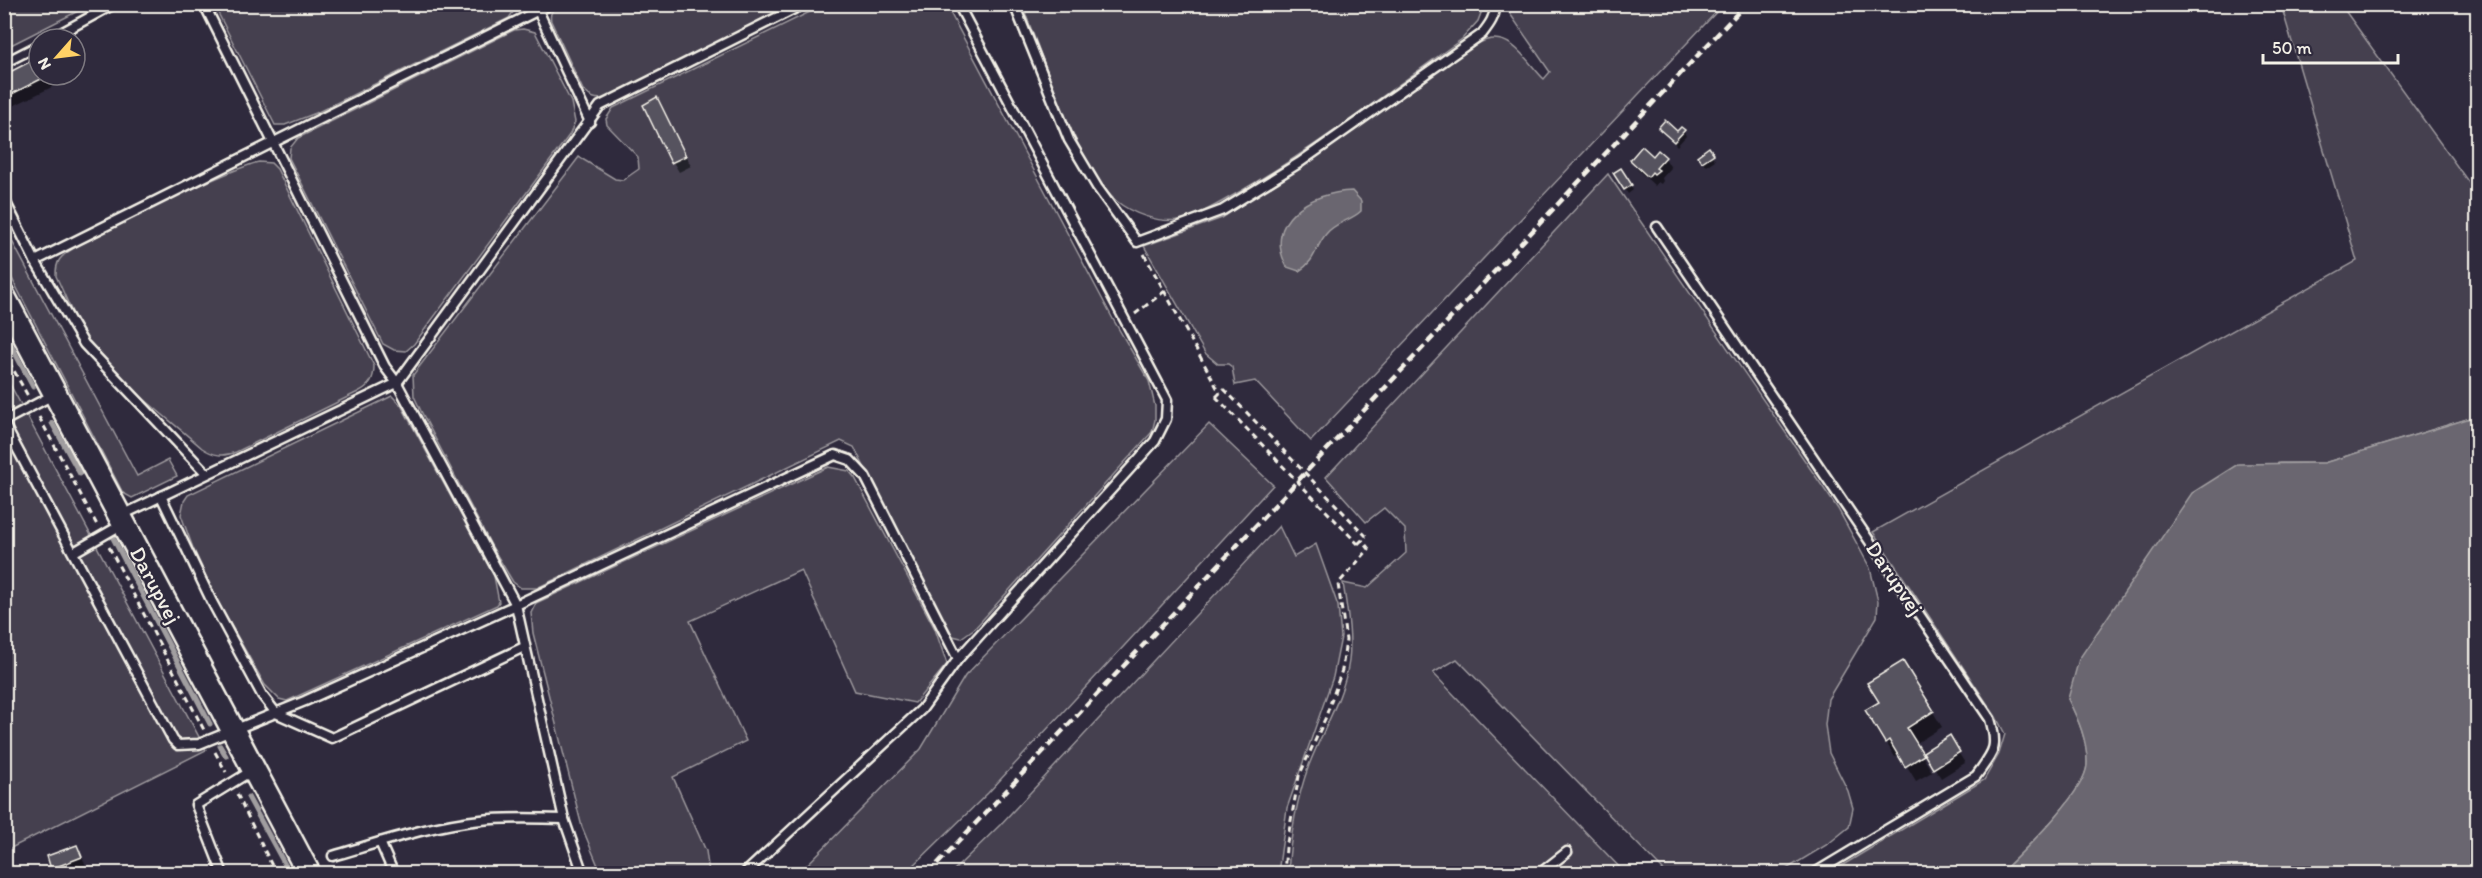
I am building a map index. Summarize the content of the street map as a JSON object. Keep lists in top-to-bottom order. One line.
{"streets":{"street":["Darupvej"]},"scale_bar":"50 m","north":"bottom left"}
